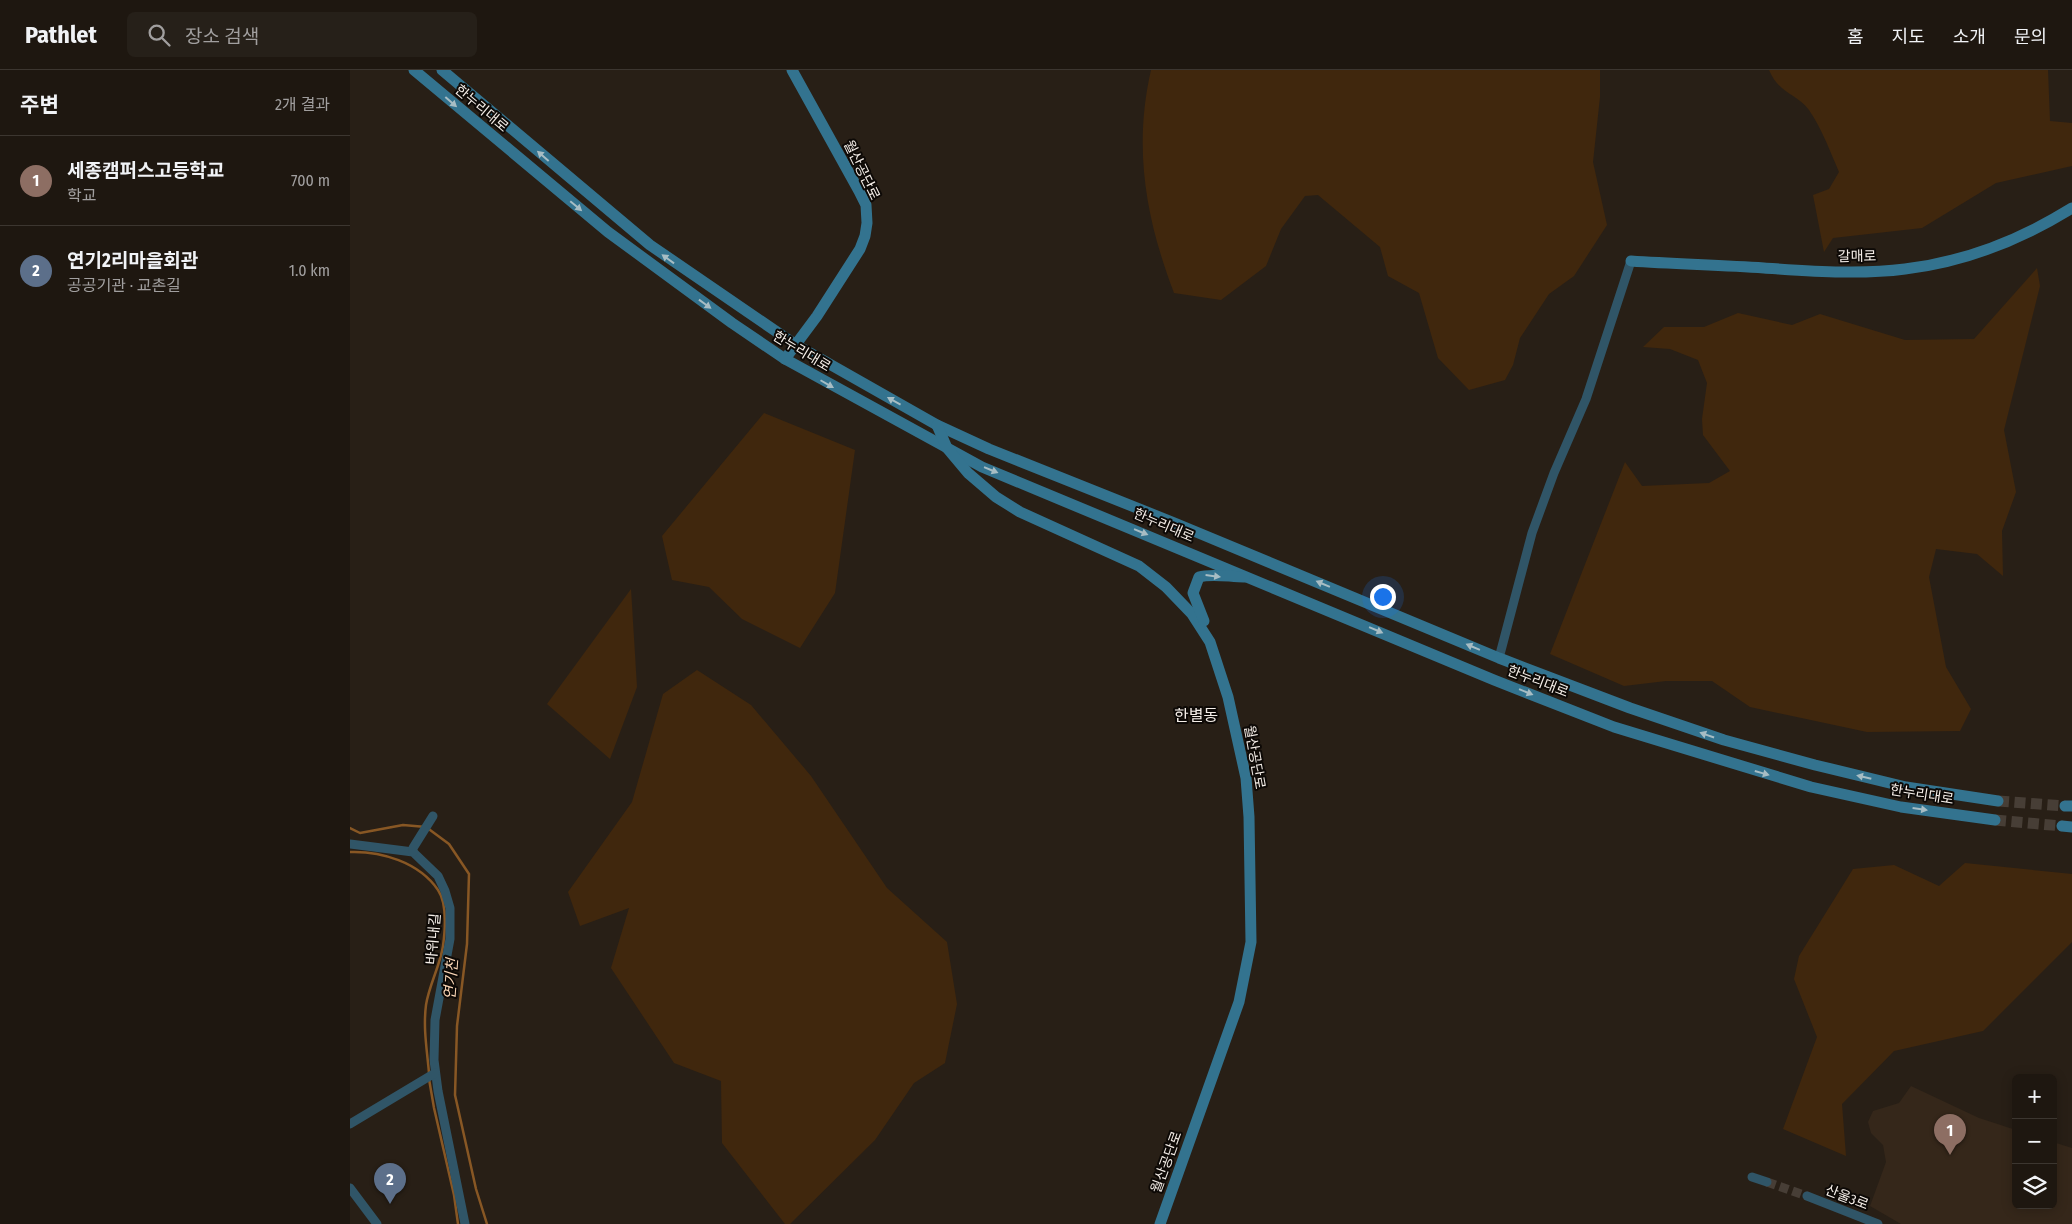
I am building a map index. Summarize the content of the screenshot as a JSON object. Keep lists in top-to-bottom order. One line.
{"streets":{"street":["한누리대로","월산공단로","갈매로","바위내길","산울3로"]},"crossings":[["한누리대로","월산공단로"]],"districts":["한별동"],"water":["연기천"],"page":{"header":"Pathlet","search":"장소 검색","nav":["홈","지도","소개","문의"],"heading":["주변","2개 결과"],"list":[{"mark":"1","name":"세종캠퍼스고등학교","note":"학교","value":"700 m"},{"mark":"2","name":"연기2리마을회관","note":"공공기관 · 교촌길","value":"1.0 km"}],"map_buttons":["+","−"],"pins":["1","2"]}}
